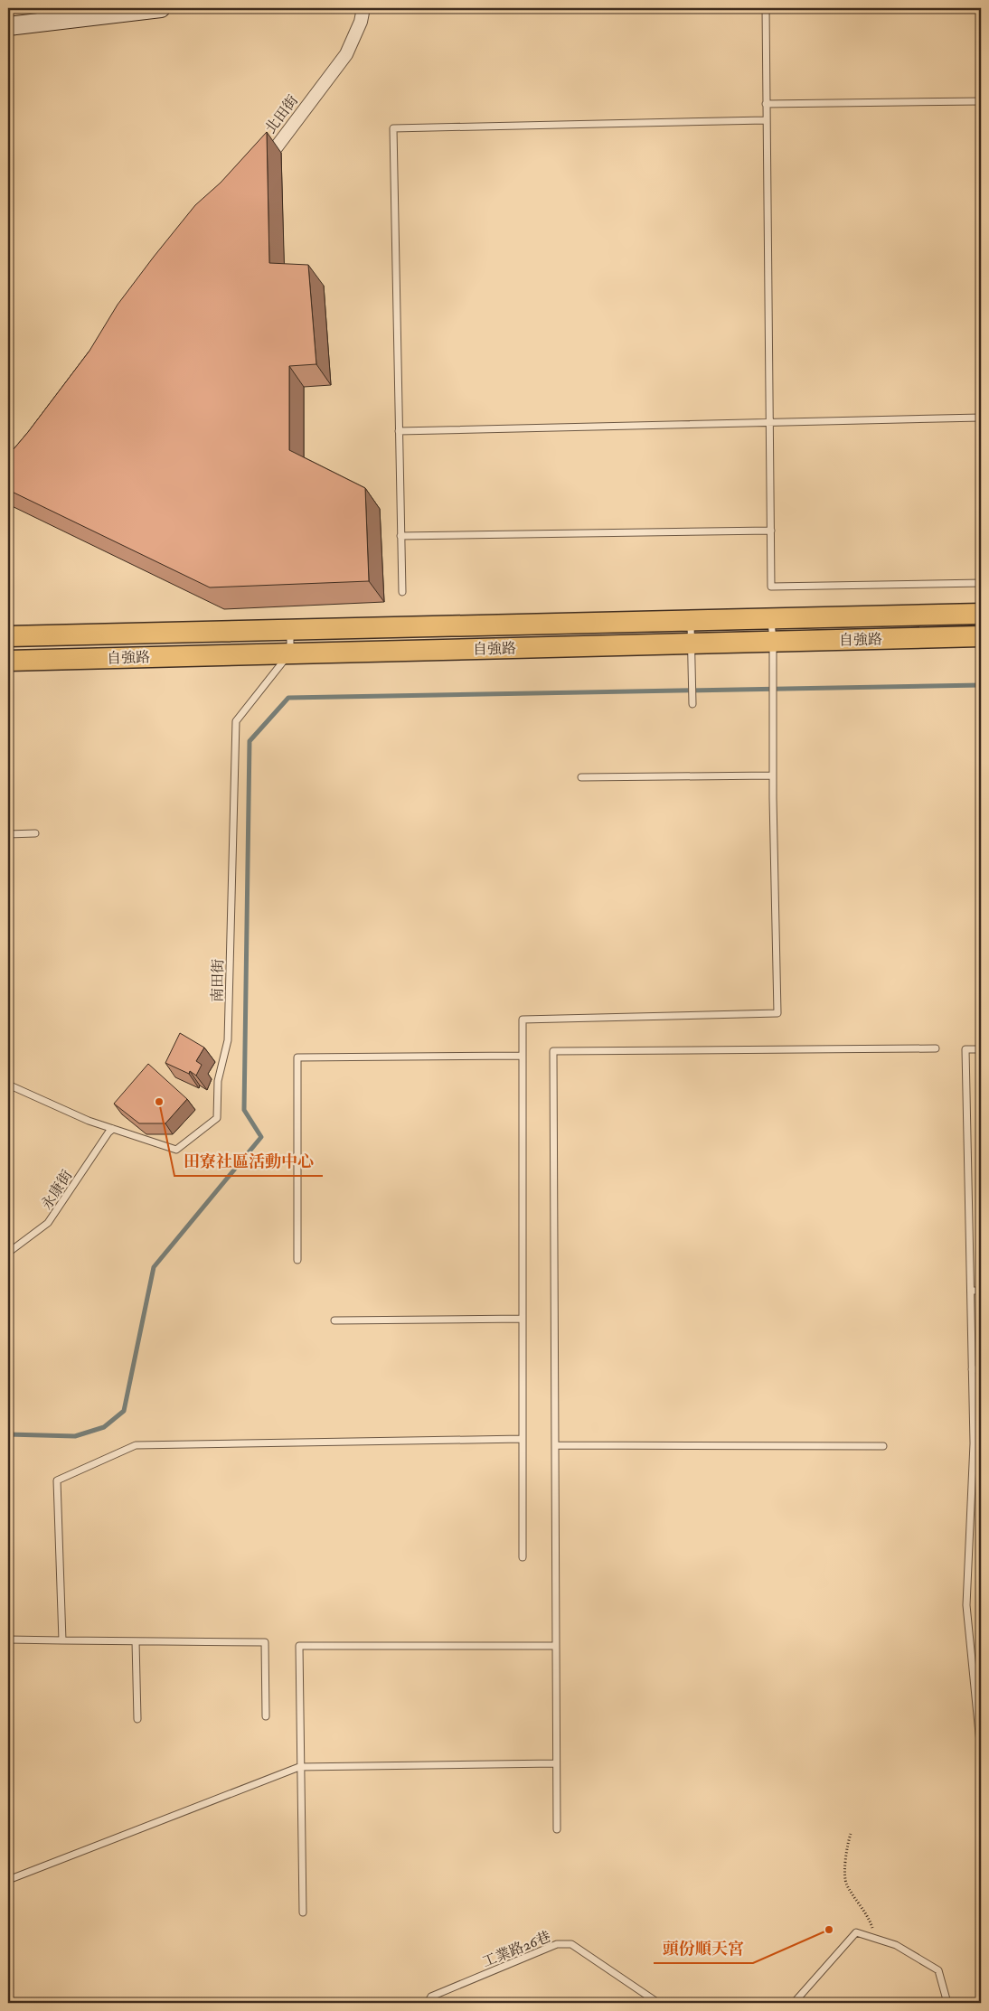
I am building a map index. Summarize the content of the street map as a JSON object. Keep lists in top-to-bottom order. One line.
{"streets":{"main road":["自強路"],"street":["北田街"],"lane":["南田街","永康街","工業路26巷"]},"crossings":[["自強路","南田街"],["南田街","永康街"]],"places":["田寮社區活動中心","頭份順天宮"]}
